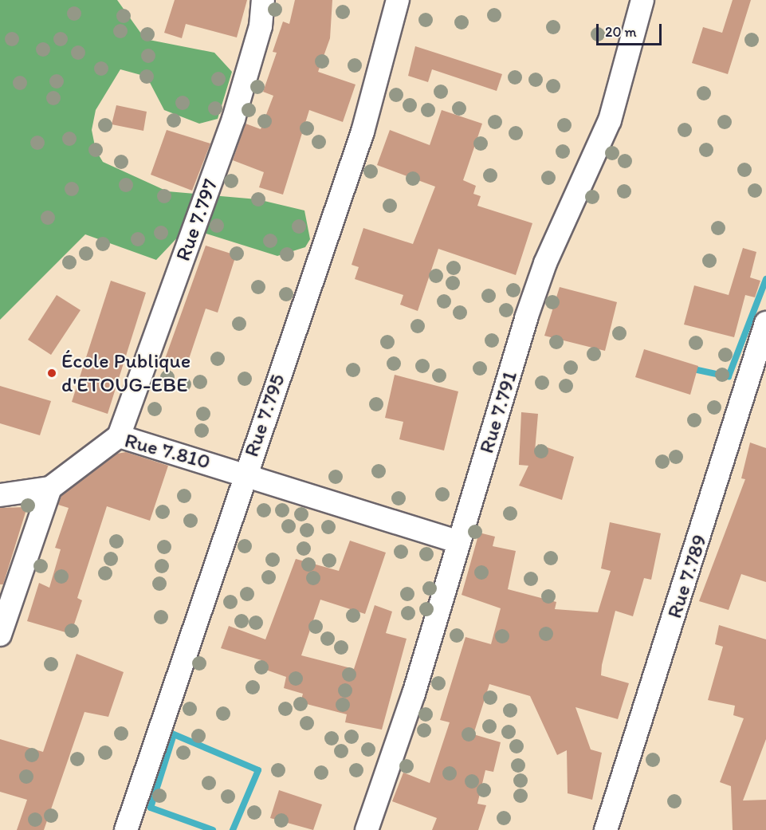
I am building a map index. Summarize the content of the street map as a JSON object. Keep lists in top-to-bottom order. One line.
{"streets":{"street":["Rue 7.797","Rue 7.791","Rue 7.795","Rue 7.810","Rue 7.789"]},"crossings":[["Rue 7.797","Rue 7.810"],["Rue 7.791","Rue 7.810"],["Rue 7.795","Rue 7.810"]],"places":["École Publique d'ETOUG-EBE"],"scale_bar":"20 m"}
